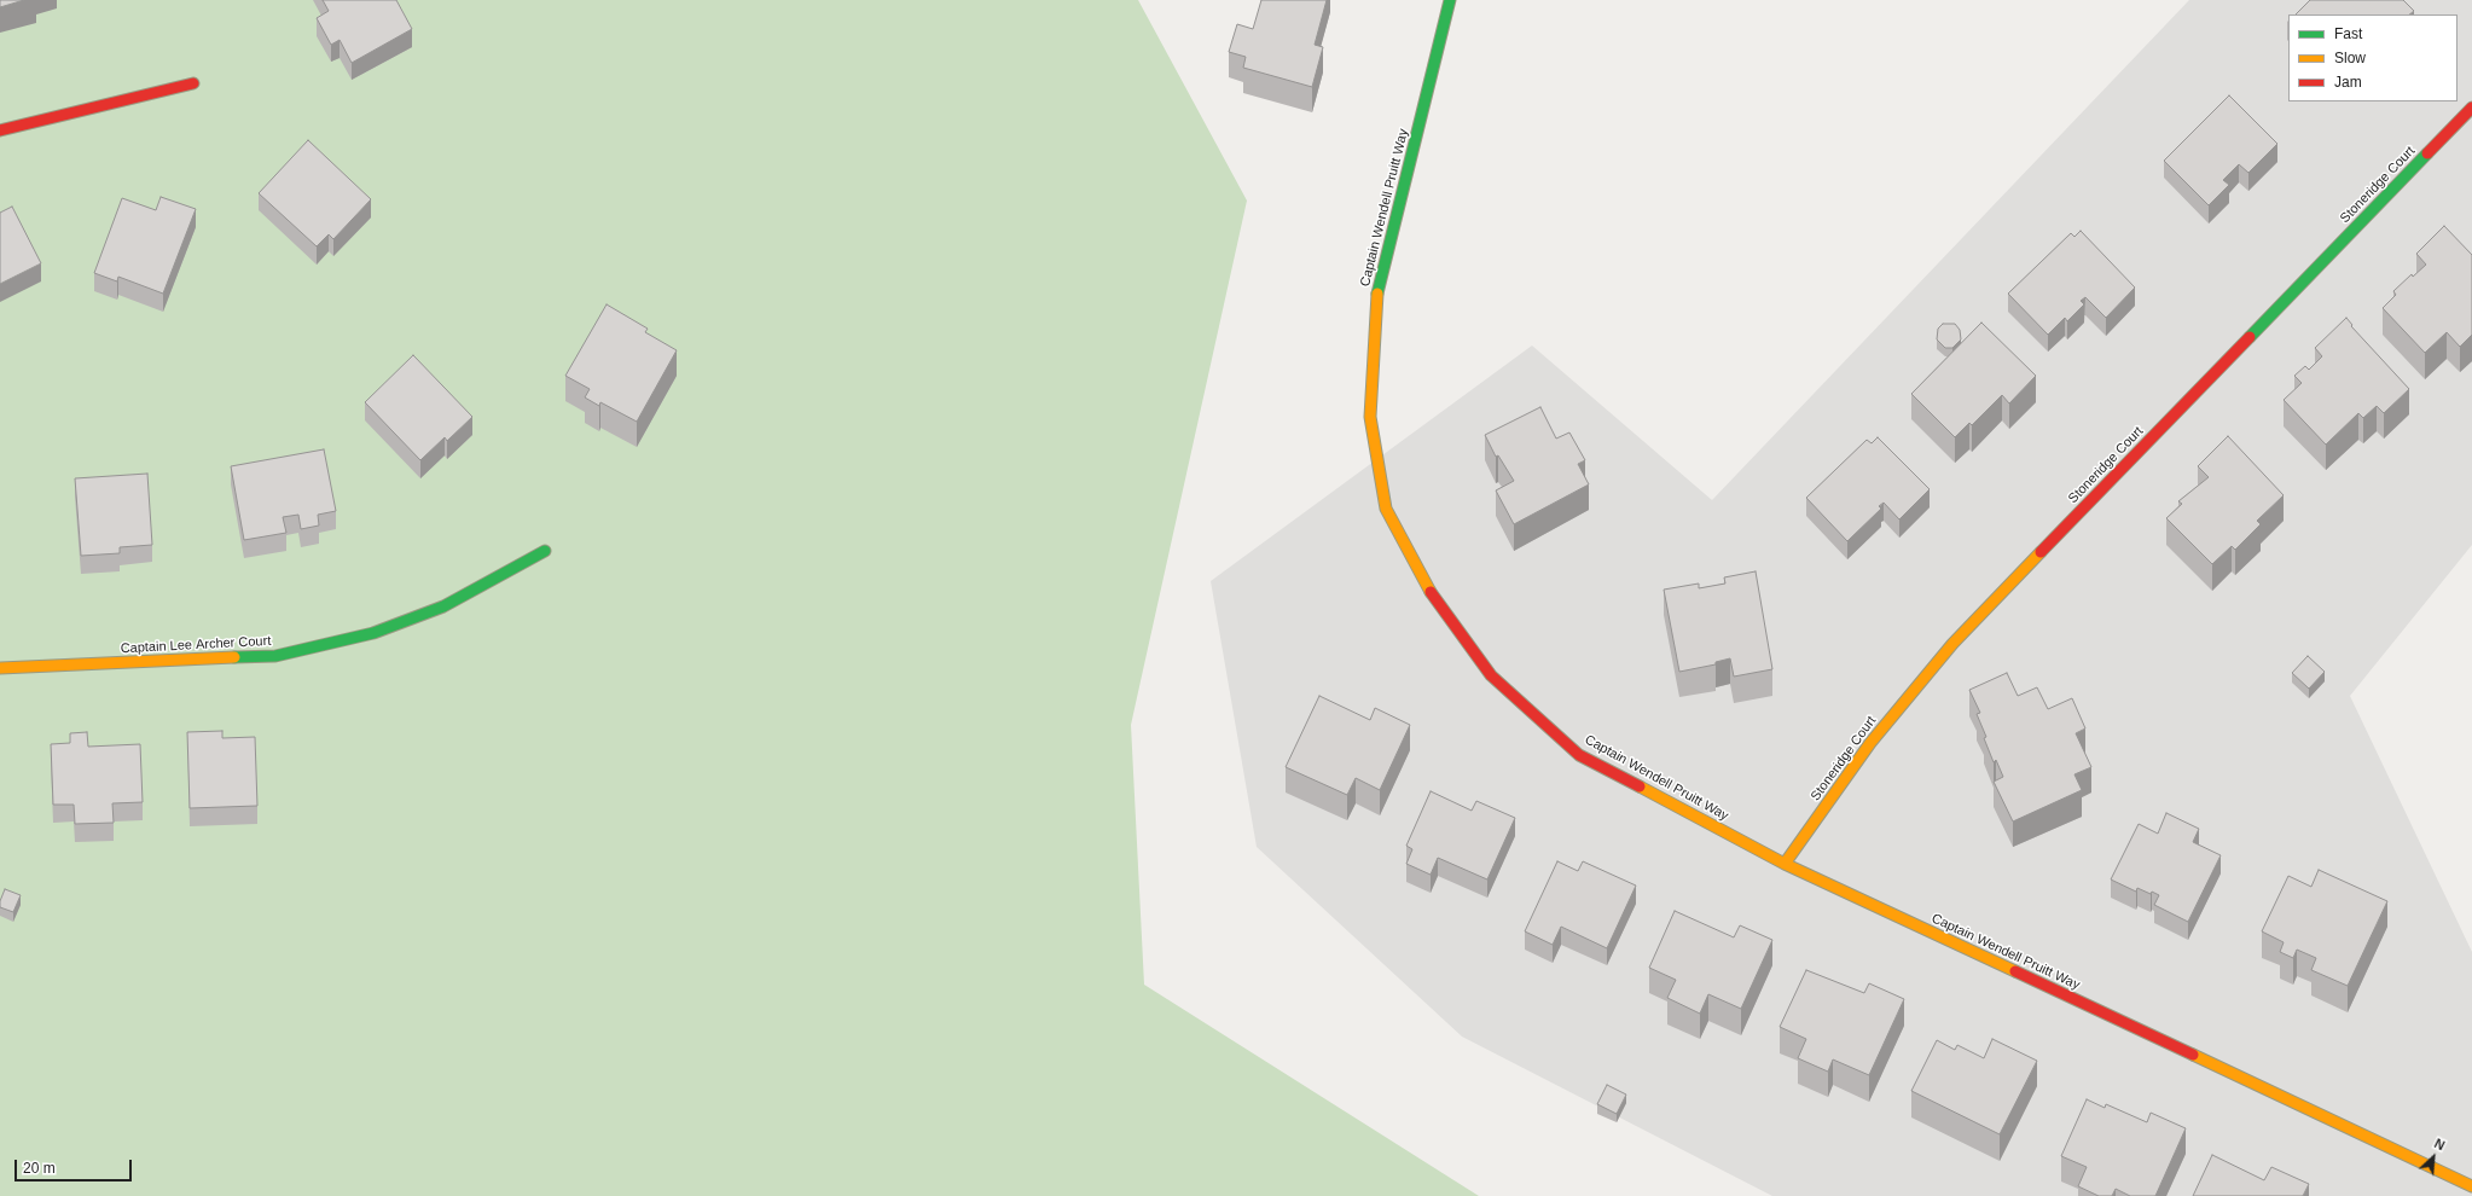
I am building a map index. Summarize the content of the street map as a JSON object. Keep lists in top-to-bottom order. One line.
{"streets":{"street":["Stoneridge Court","Captain Wendell Pruitt Way","Captain Lee Archer Court"]},"crossings":[["Stoneridge Court","Captain Wendell Pruitt Way"]],"legend":["Fast","Slow","Jam"],"scale_bar":"20 m","north":"top right"}
